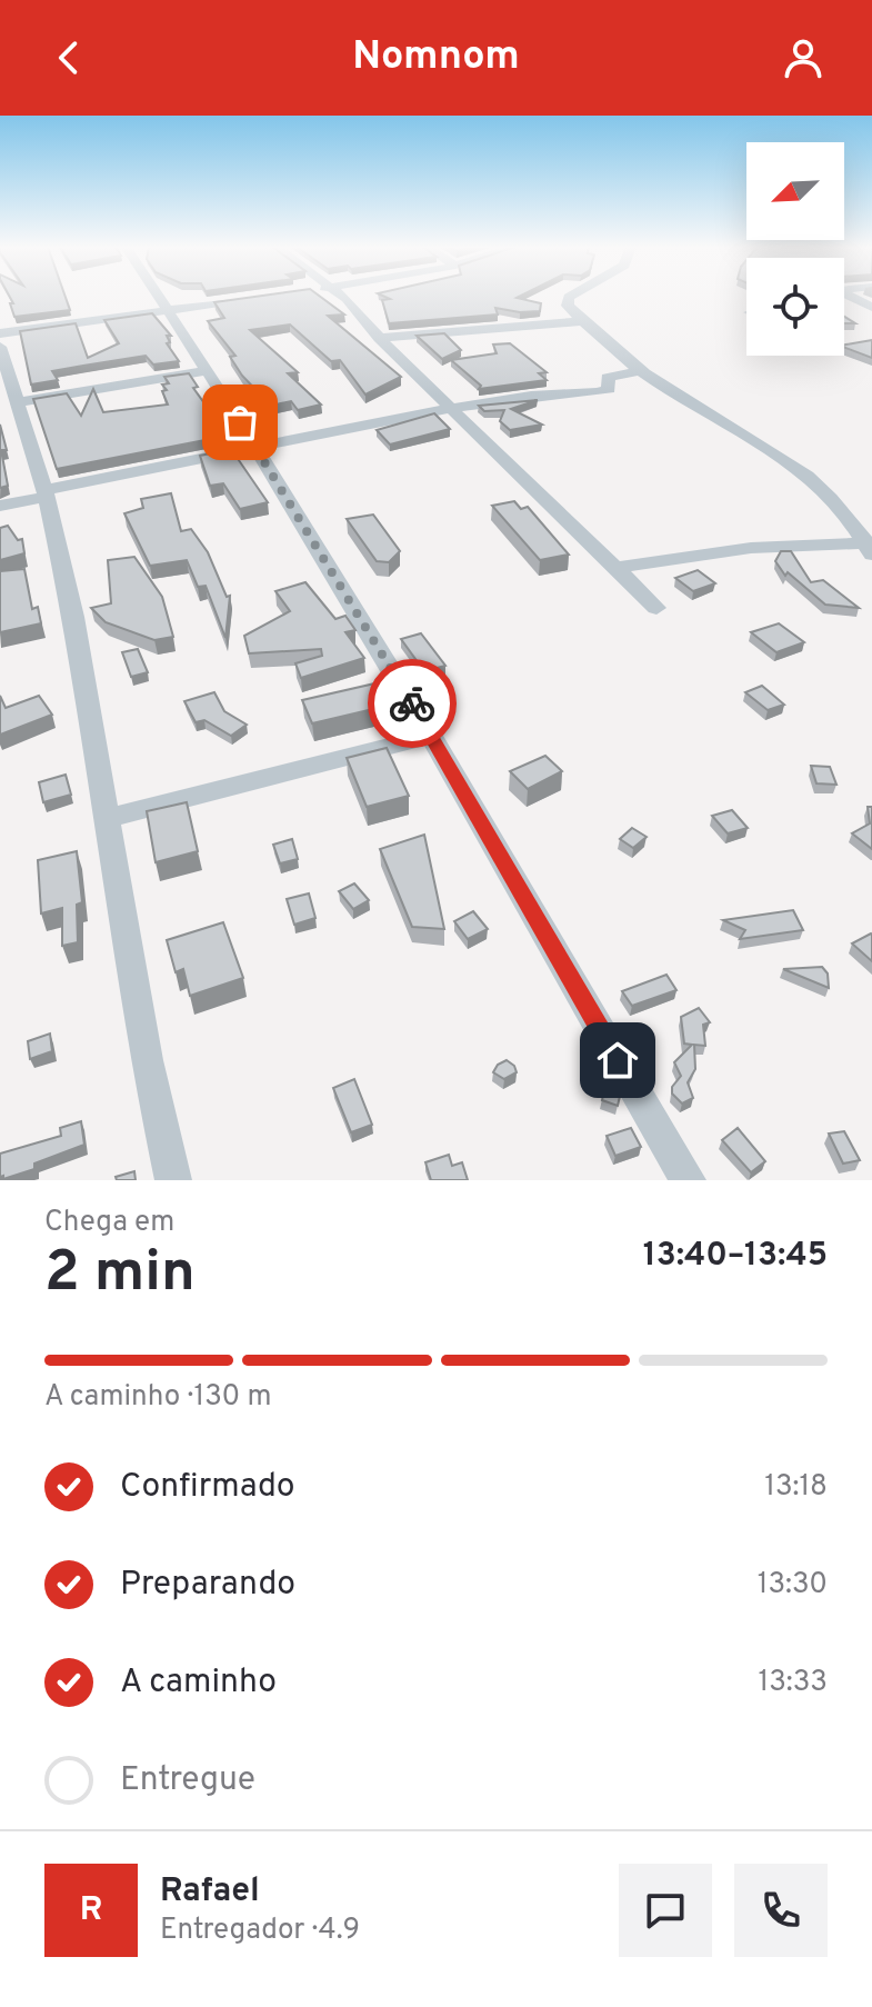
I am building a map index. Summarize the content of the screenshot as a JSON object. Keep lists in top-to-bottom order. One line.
{"north":"bottom left","page":{"header":"Nomnom","heading":["2 min","Chega em","13:40–13:45"],"panel":["Rafael","Entregador · 4.9"],"bar":"A caminho · 130 m","list":[["Confirmado","13:18"],["Preparando","13:30"],["A caminho","13:33"],"Entregue"],"round":"R"}}
